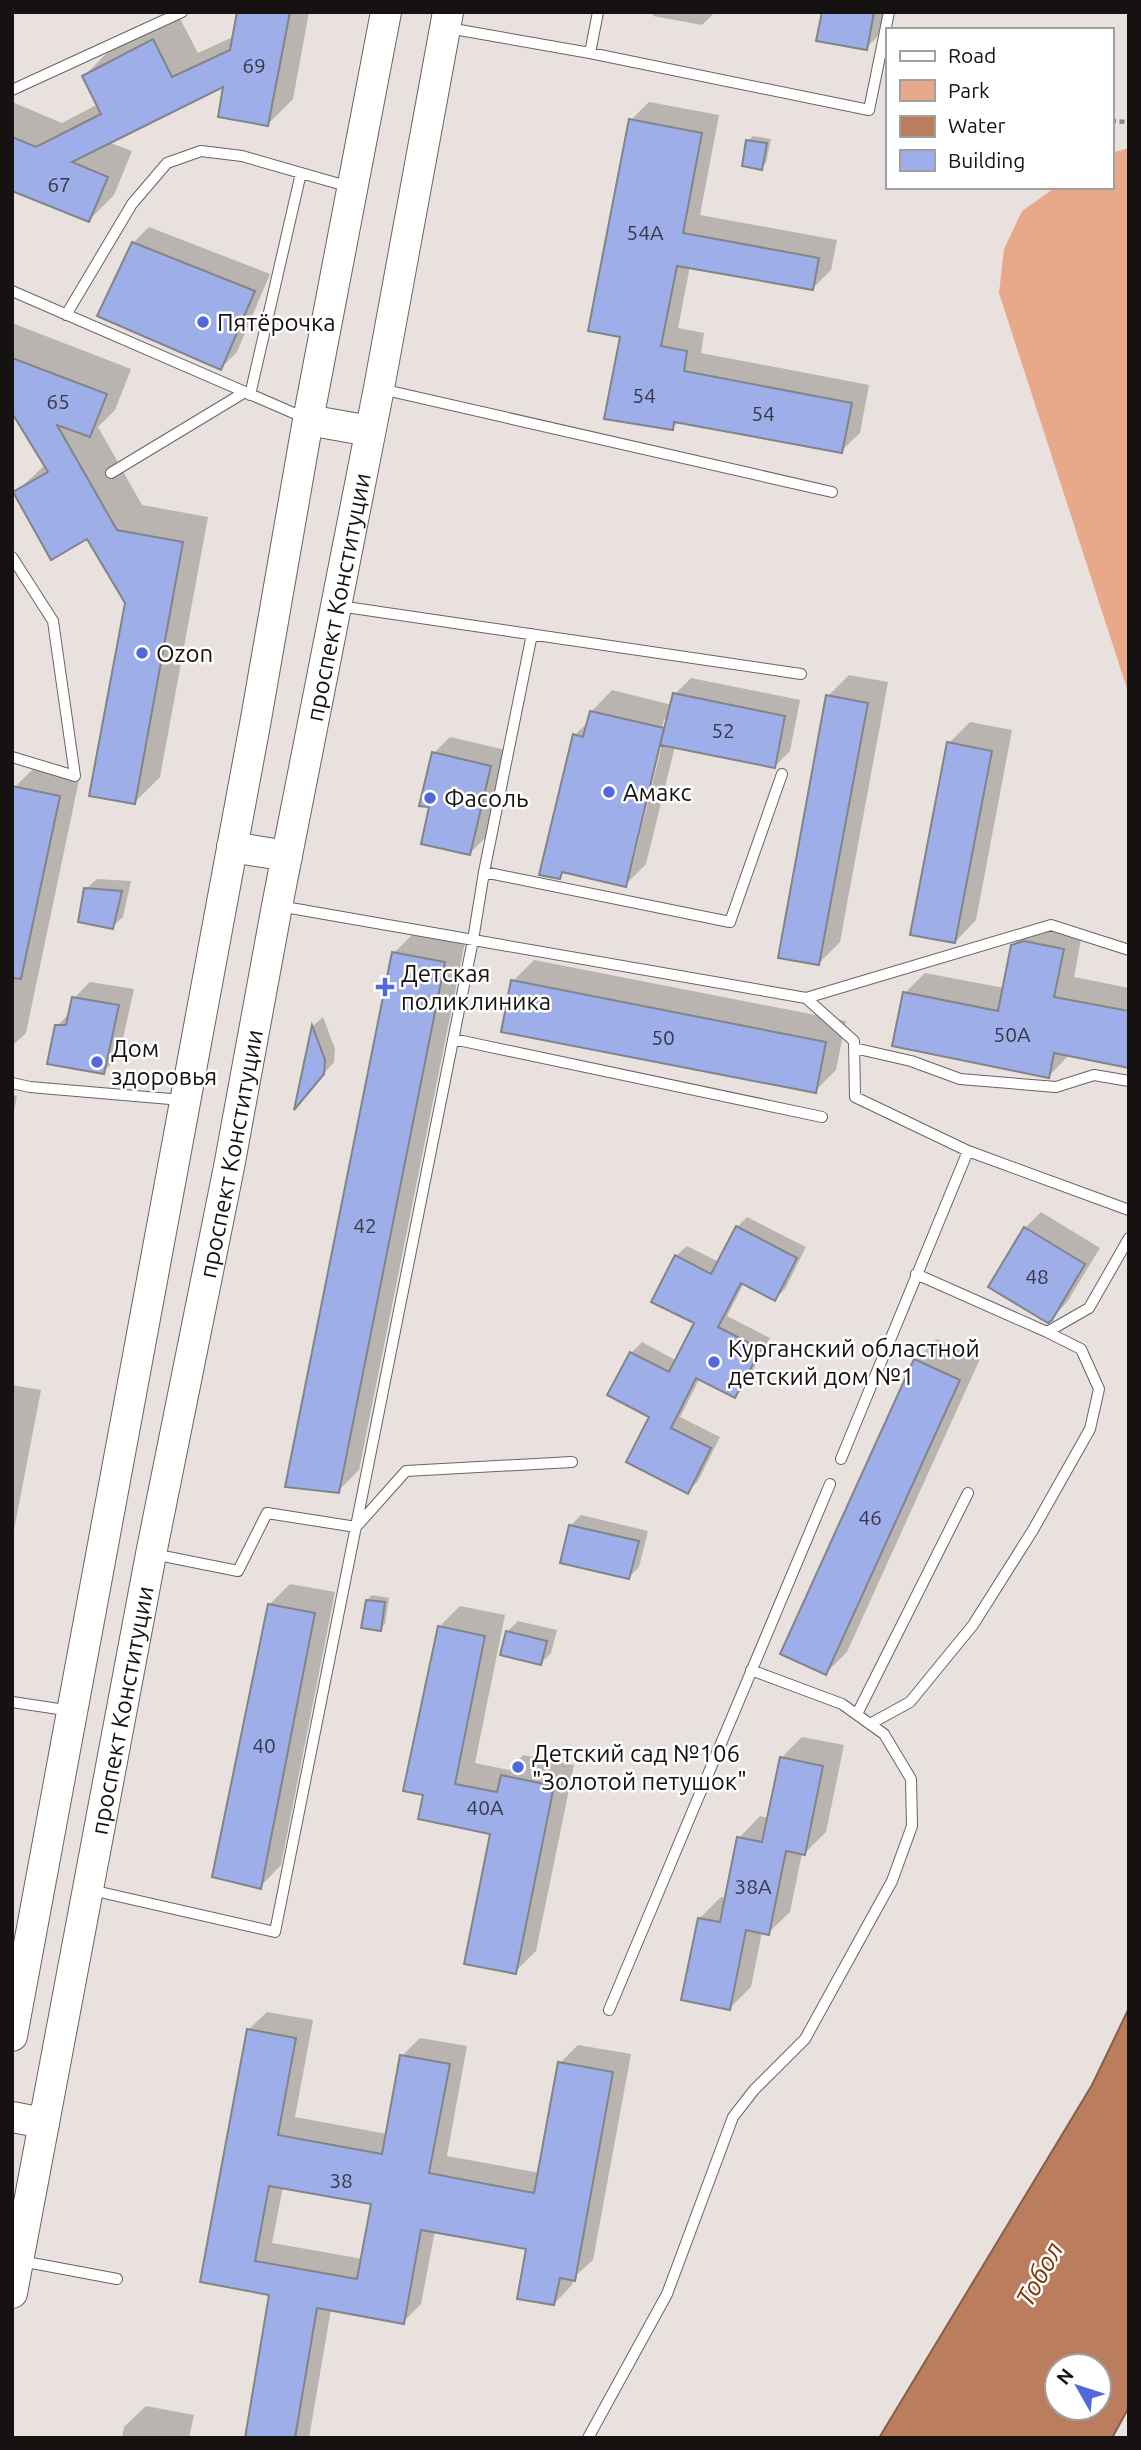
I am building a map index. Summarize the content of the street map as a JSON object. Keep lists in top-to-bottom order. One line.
{"streets":{"main road":["проспект Конституции"]},"water":["Тобол"],"places":{"other":["Пятёрочка","Ozon","Амакс","Фасоль","Дом здоровья","Курганский областной детский дом №1","Детский сад №106 \"Золотой петушок\""],"health":["Детская поликлиника"]},"house_numbers":["69","67","54А","54","65","54","52","50А","50","42","48","46","40","40А","38А","38"],"legend":["Road","Park","Water","Building"],"north":"top left"}
